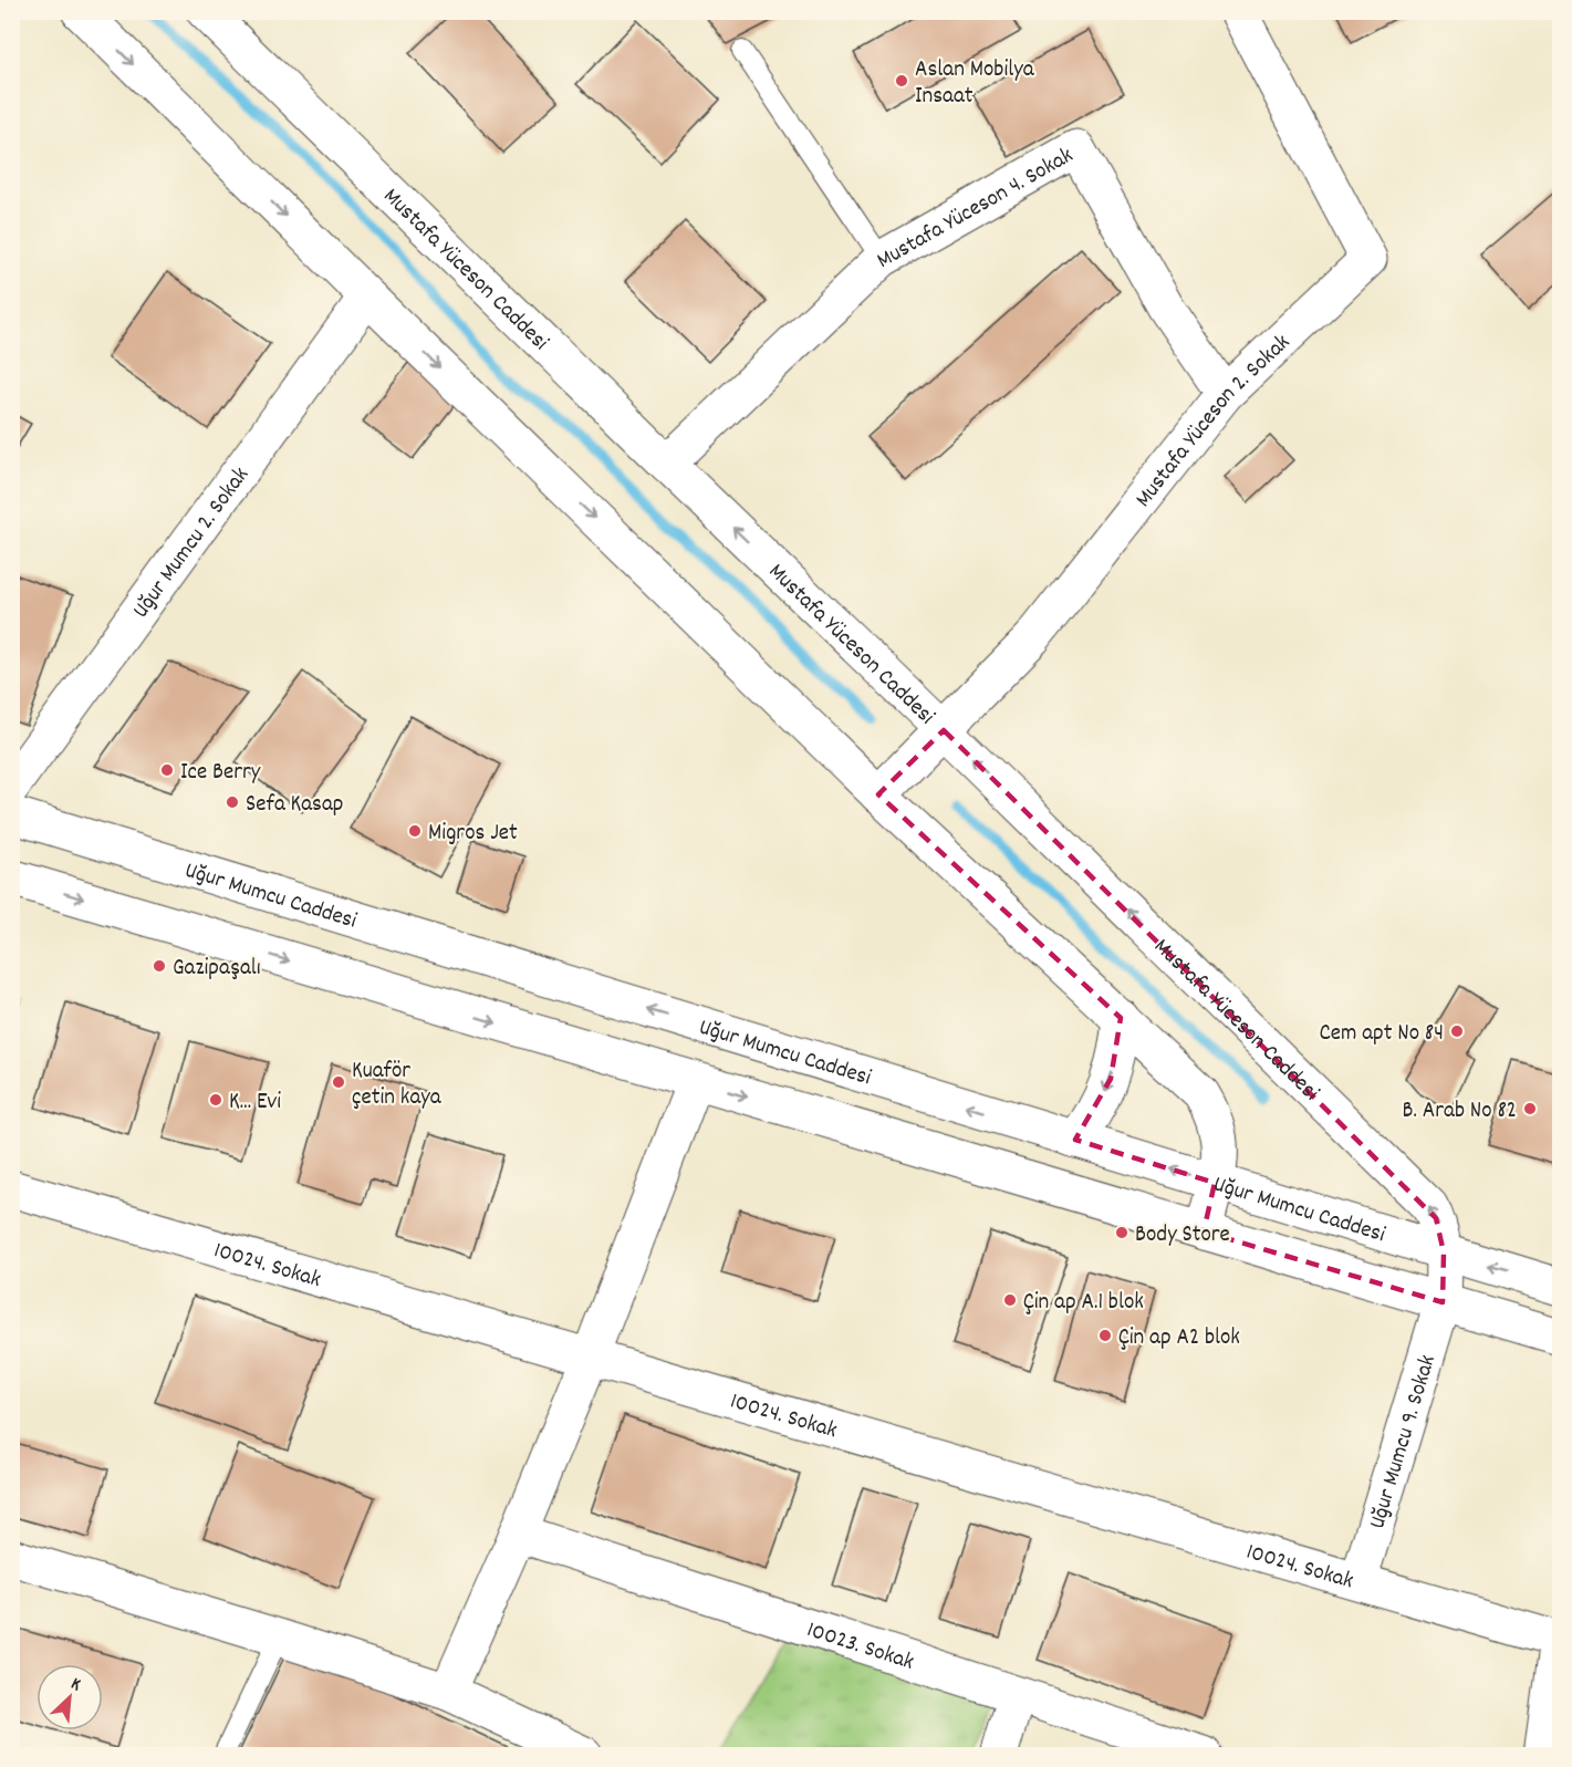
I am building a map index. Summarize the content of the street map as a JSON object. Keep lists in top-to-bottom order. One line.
{"streets":{"street":["Mustafa Yüceson 4. Sokak","Mustafa Yüceson Caddesi","Mustafa Yüceson 2. Sokak","Uğur Mumcu 2. Sokak","Uğur Mumcu Caddesi","10024. Sokak","Uğur Mumcu 9. Sokak","10023. Sokak"]},"crossings":[["Mustafa Yüceson 4. Sokak","Mustafa Yüceson Caddesi"],["Mustafa Yüceson 4. Sokak","Mustafa Yüceson 2. Sokak"],["Mustafa Yüceson Caddesi","Mustafa Yüceson 2. Sokak"],["Mustafa Yüceson Caddesi","Uğur Mumcu Caddesi"],["Mustafa Yüceson Caddesi","Uğur Mumcu 9. Sokak"],["Uğur Mumcu Caddesi","Uğur Mumcu 9. Sokak"],["10024. Sokak","Uğur Mumcu 9. Sokak"]],"places":["Aslan Mobilya Insaat","Ice Berry","Sefa Kasap","Migros Jet","Gazipaşalı","Cem apt No 84","Kuaför çetin kaya","K... Evi","B. Arab No 82","Body Store","Çin ap A.1 blok","Çin ap A2 blok"],"north":"top right"}
